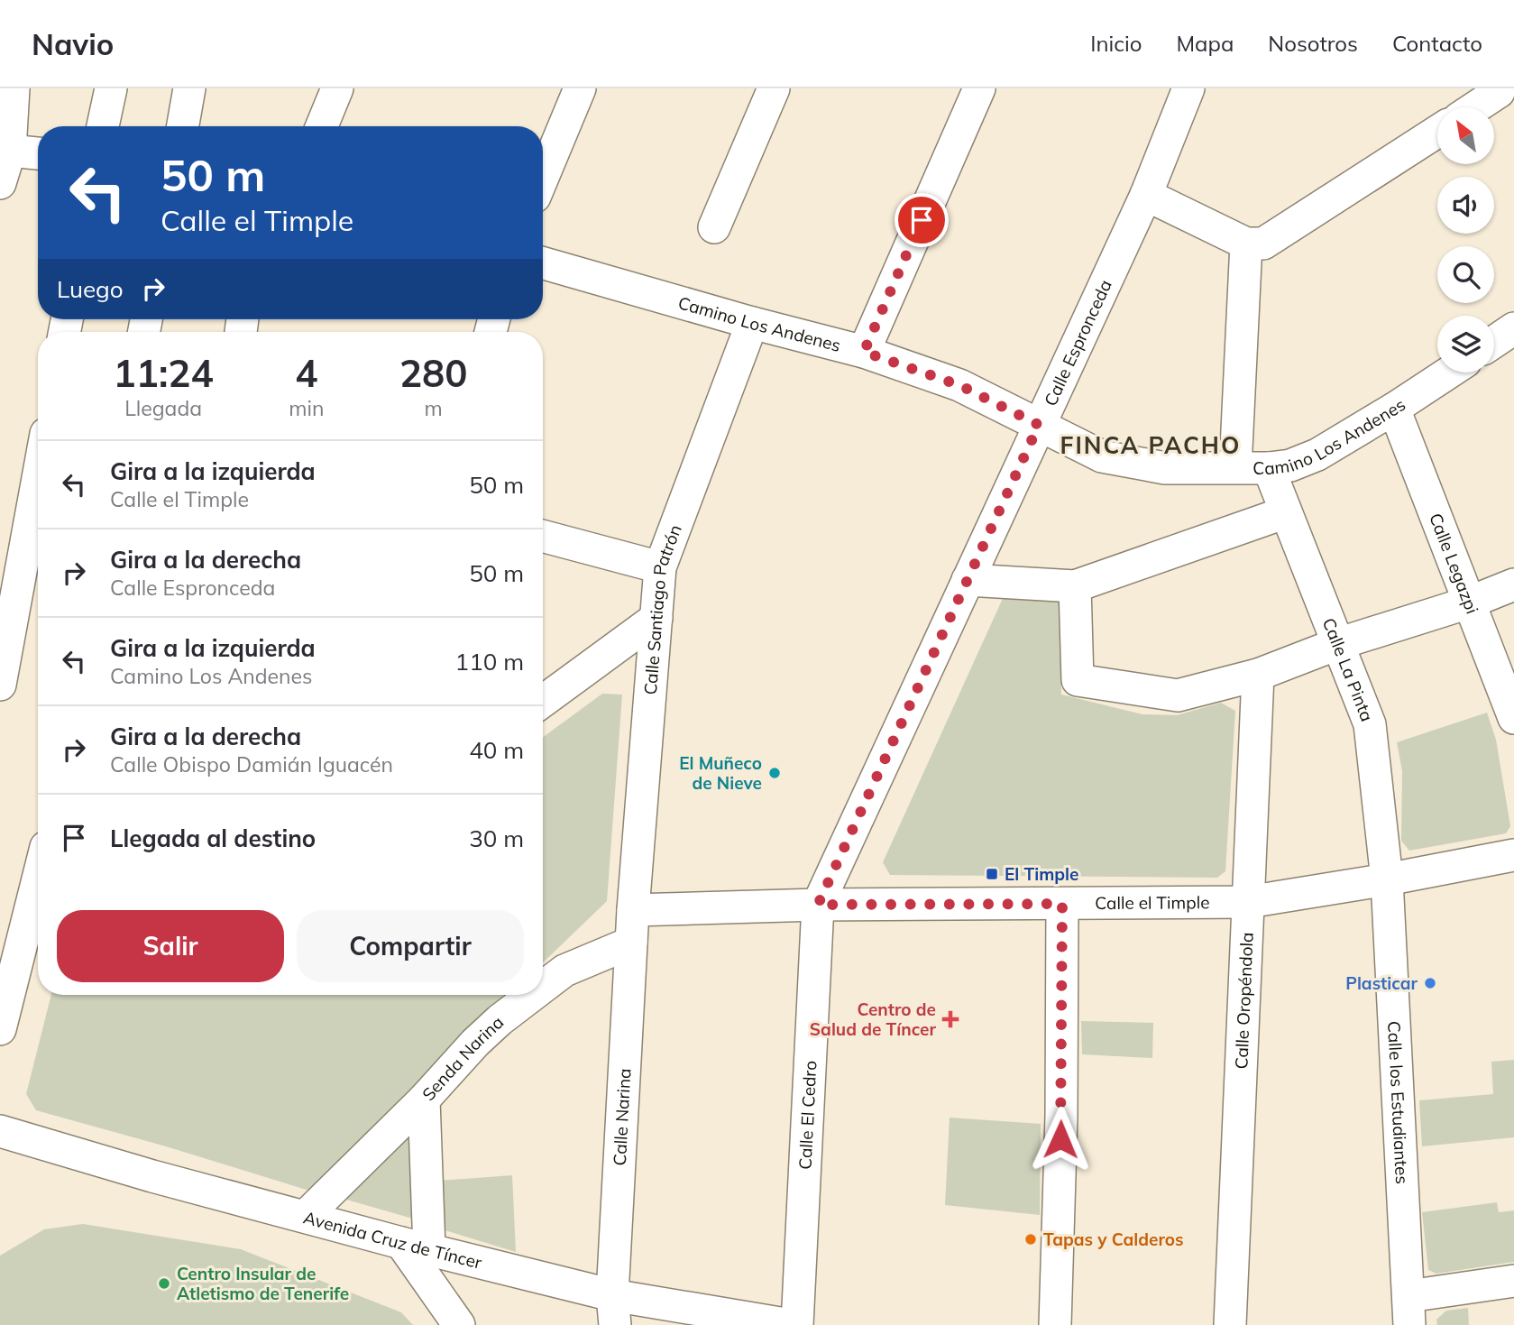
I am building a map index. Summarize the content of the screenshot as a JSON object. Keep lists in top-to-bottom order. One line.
{"streets":{"street":["Camino Los Andenes","Calle Espronceda","Calle Legazpi","Calle Santiago Patrón","Calle La Pinta","Calle el Timple","Calle Oropéndola","Senda Narina","Calle los Estudiantes","Calle El Cedro","Calle Narina","Avenida Cruz de Tíncer"]},"crossings":[["Camino Los Andenes","Calle Espronceda"],["Camino Los Andenes","Calle Legazpi"],["Camino Los Andenes","Calle Santiago Patrón"],["Camino Los Andenes","Calle La Pinta"],["Calle Espronceda","Calle el Timple"],["Calle Espronceda","Calle El Cedro"],["Calle Santiago Patrón","Calle el Timple"],["Calle Santiago Patrón","Calle Narina"],["Calle La Pinta","Calle el Timple"],["Calle La Pinta","Calle los Estudiantes"],["Calle el Timple","Calle Oropéndola"],["Calle el Timple","Calle los Estudiantes"],["Calle el Timple","Calle El Cedro"],["Calle el Timple","Calle Narina"],["Senda Narina","Calle Narina"],["Senda Narina","Avenida Cruz de Tíncer"],["Calle Narina","Avenida Cruz de Tíncer"]],"districts":["FINCA PACHO"],"places":{"other":["El Muñeco de Nieve","Plasticar","Tapas y Calderos","Centro Insular de Atletismo de Tenerife"],"transit":["El Timple"],"health":["Centro de Salud de Tíncer"]},"north":"top left","page":{"header":"Navio","nav":["Inicio","Mapa","Nosotros","Contacto"],"turn":["50 m","Calle el Timple"],"then":"Luego","eta":["11:24","Llegada","4","min","280","m"],"list":[{"name":"Gira a la izquierda","note":"Calle el Timple","value":"50 m"},{"name":"Gira a la derecha","note":"Calle Espronceda","value":"50 m"},{"name":"Gira a la izquierda","note":"Camino Los Andenes","value":"110 m"},{"name":"Gira a la derecha","note":"Calle Obispo Damián Iguacén","value":"40 m"},{"name":"Llegada al destino","value":"30 m"}],"buttons":["Salir","Compartir"]}}
